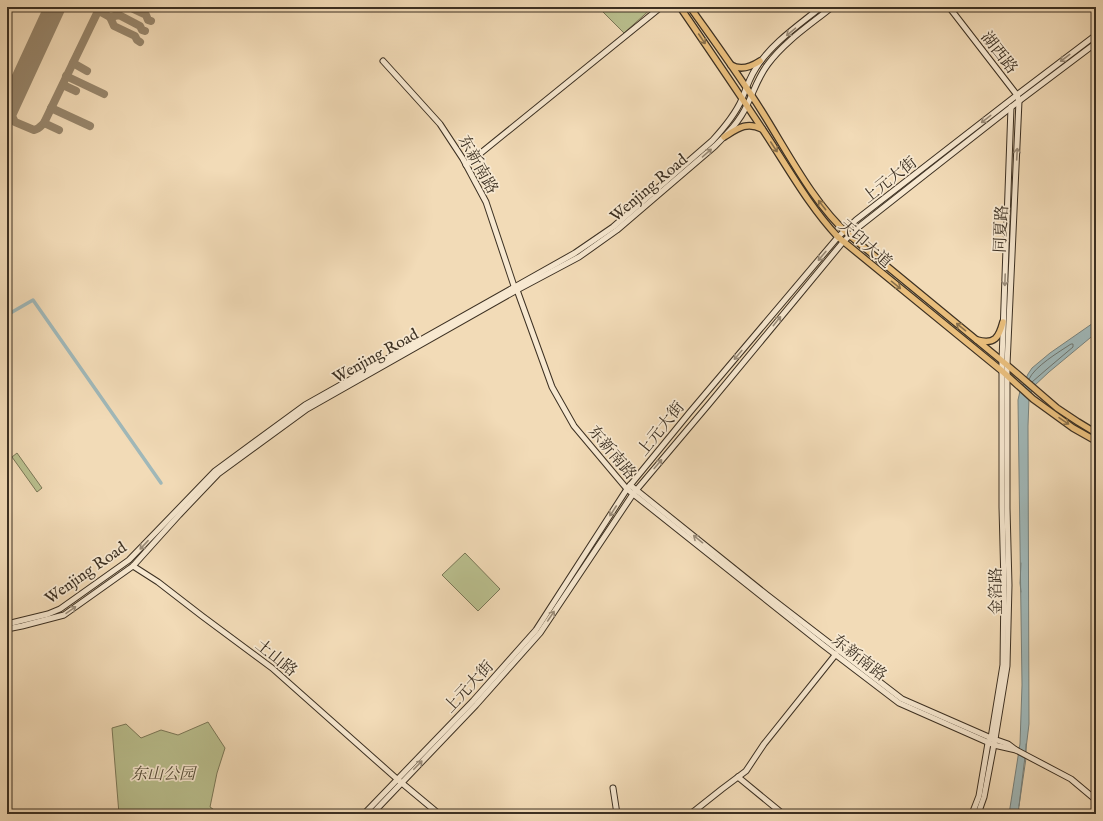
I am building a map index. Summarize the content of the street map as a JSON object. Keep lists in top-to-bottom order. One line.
{"streets":{"main road":["湖西路","东新南路","上元大街","Wenjing Road","同夏路","天印大道","金箔路","土山路"]},"crossings":[["湖西路","上元大街"],["湖西路","同夏路"],["东新南路","上元大街"],["东新南路","Wenjing Road"],["东新南路","金箔路"],["上元大街","同夏路"],["上元大街","天印大道"],["上元大街","土山路"],["Wenjing Road","天印大道"],["Wenjing Road","土山路"],["同夏路","天印大道"],["同夏路","金箔路"],["天印大道","金箔路"]],"parks":["东山公园"]}
